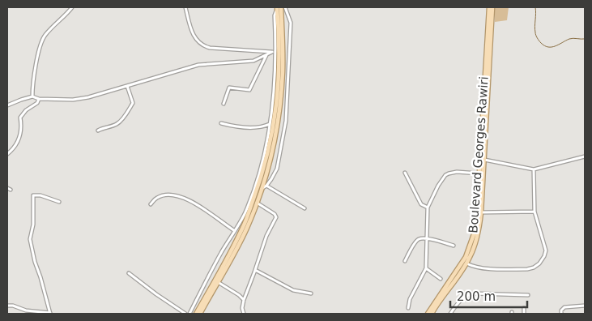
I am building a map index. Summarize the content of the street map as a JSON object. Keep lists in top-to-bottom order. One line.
{"streets":{"main road":["Boulevard Georges Rawiri"]},"scale_bar":"200 m"}
